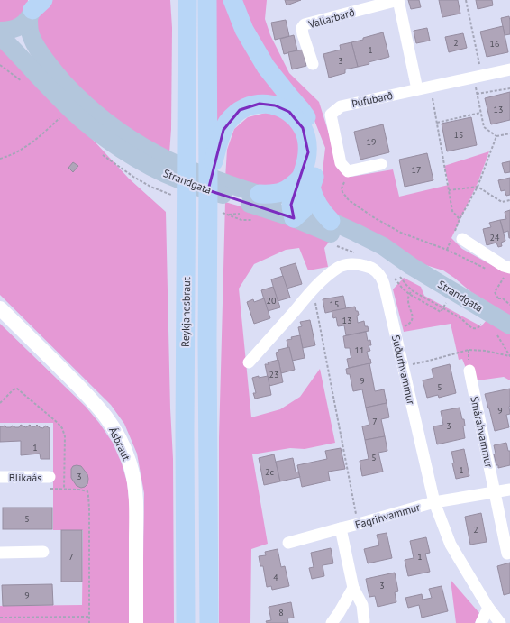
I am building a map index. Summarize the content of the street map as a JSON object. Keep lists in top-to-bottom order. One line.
{"streets":{"highway":["Reykjanesbraut"],"main road":["Strandgata"],"street":["Vallarbarð","Þúfubarð","Suðurhvammur","Smárahvammur","Ásbraut","Blikaás","Fagrihvammur"]},"crossings":[["Vallarbarð","Þúfubarð"],["Suðurhvammur","Fagrihvammur"]],"house_numbers":["2","16","1","3","13","15","19","17","24","20","15","13","11","23","9","5","9","7","3","1","5","1","2c","3","5","2","7","1","4","3","9","8"]}
